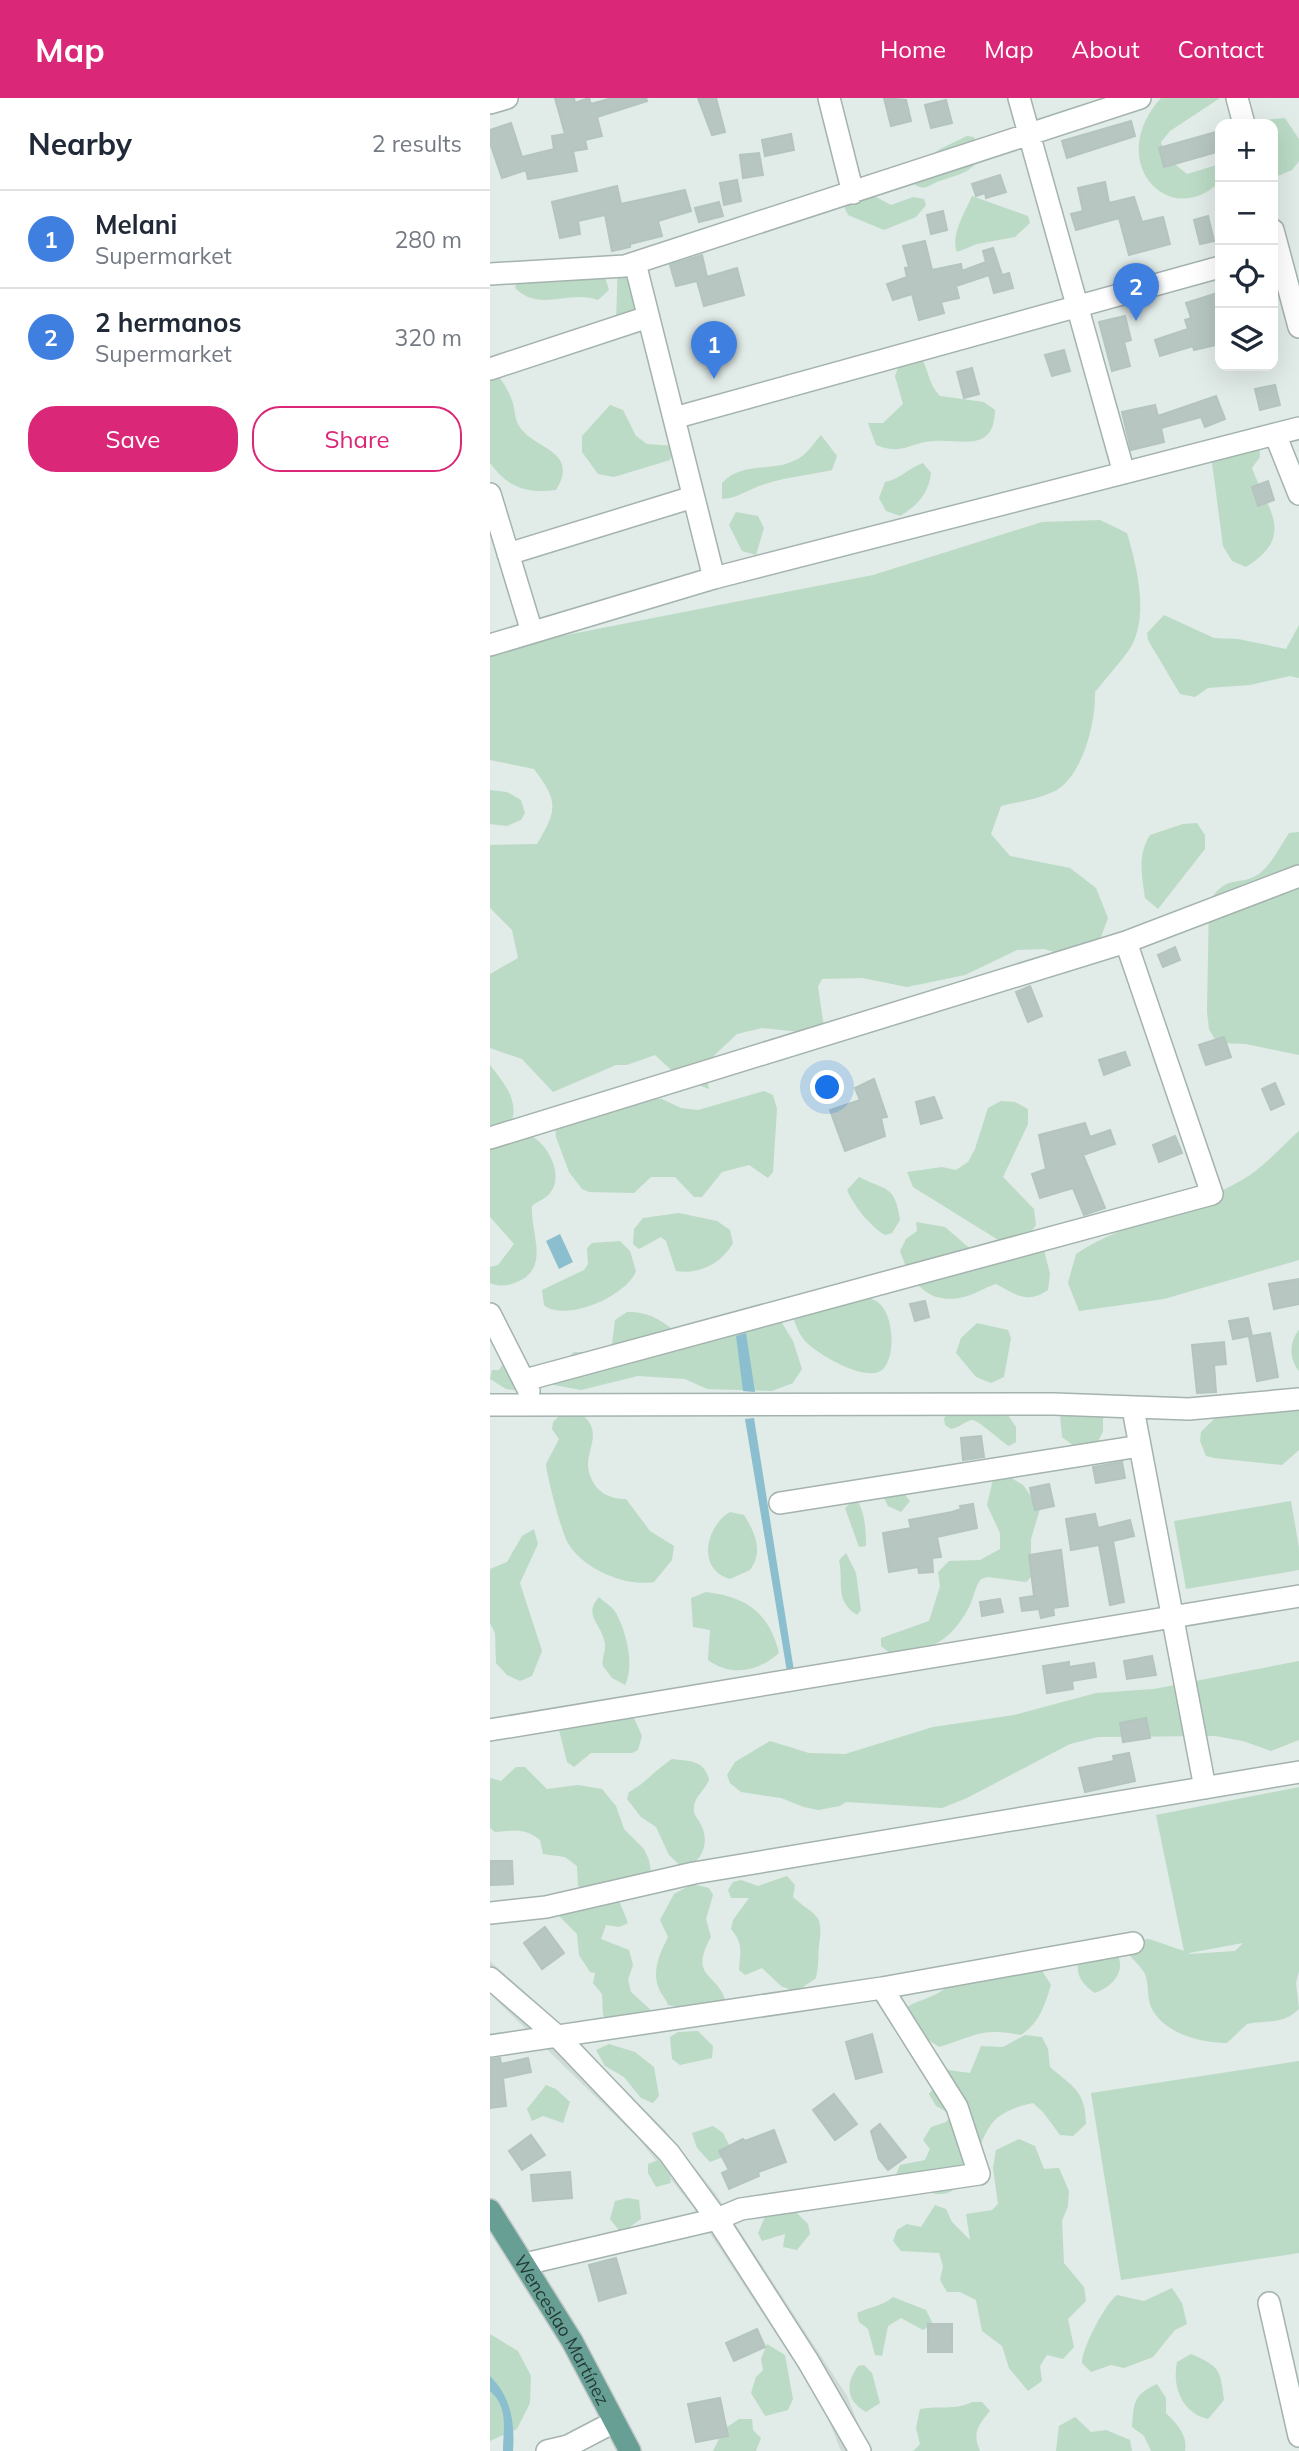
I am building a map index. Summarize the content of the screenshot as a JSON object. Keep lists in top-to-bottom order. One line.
{"streets":{"main road":["Wenceslao Martínez"]},"page":{"header":"Map","nav":["Home","Map","About","Contact"],"heading":["Nearby","2 results"],"map_buttons":["+","−"],"list":[{"mark":"1","name":"Melani","note":"Supermarket","value":"280 m"},{"mark":"2","name":"2 hermanos","note":"Supermarket","value":"320 m"}],"pins":["2","1"],"buttons":["Save","Share"]}}
